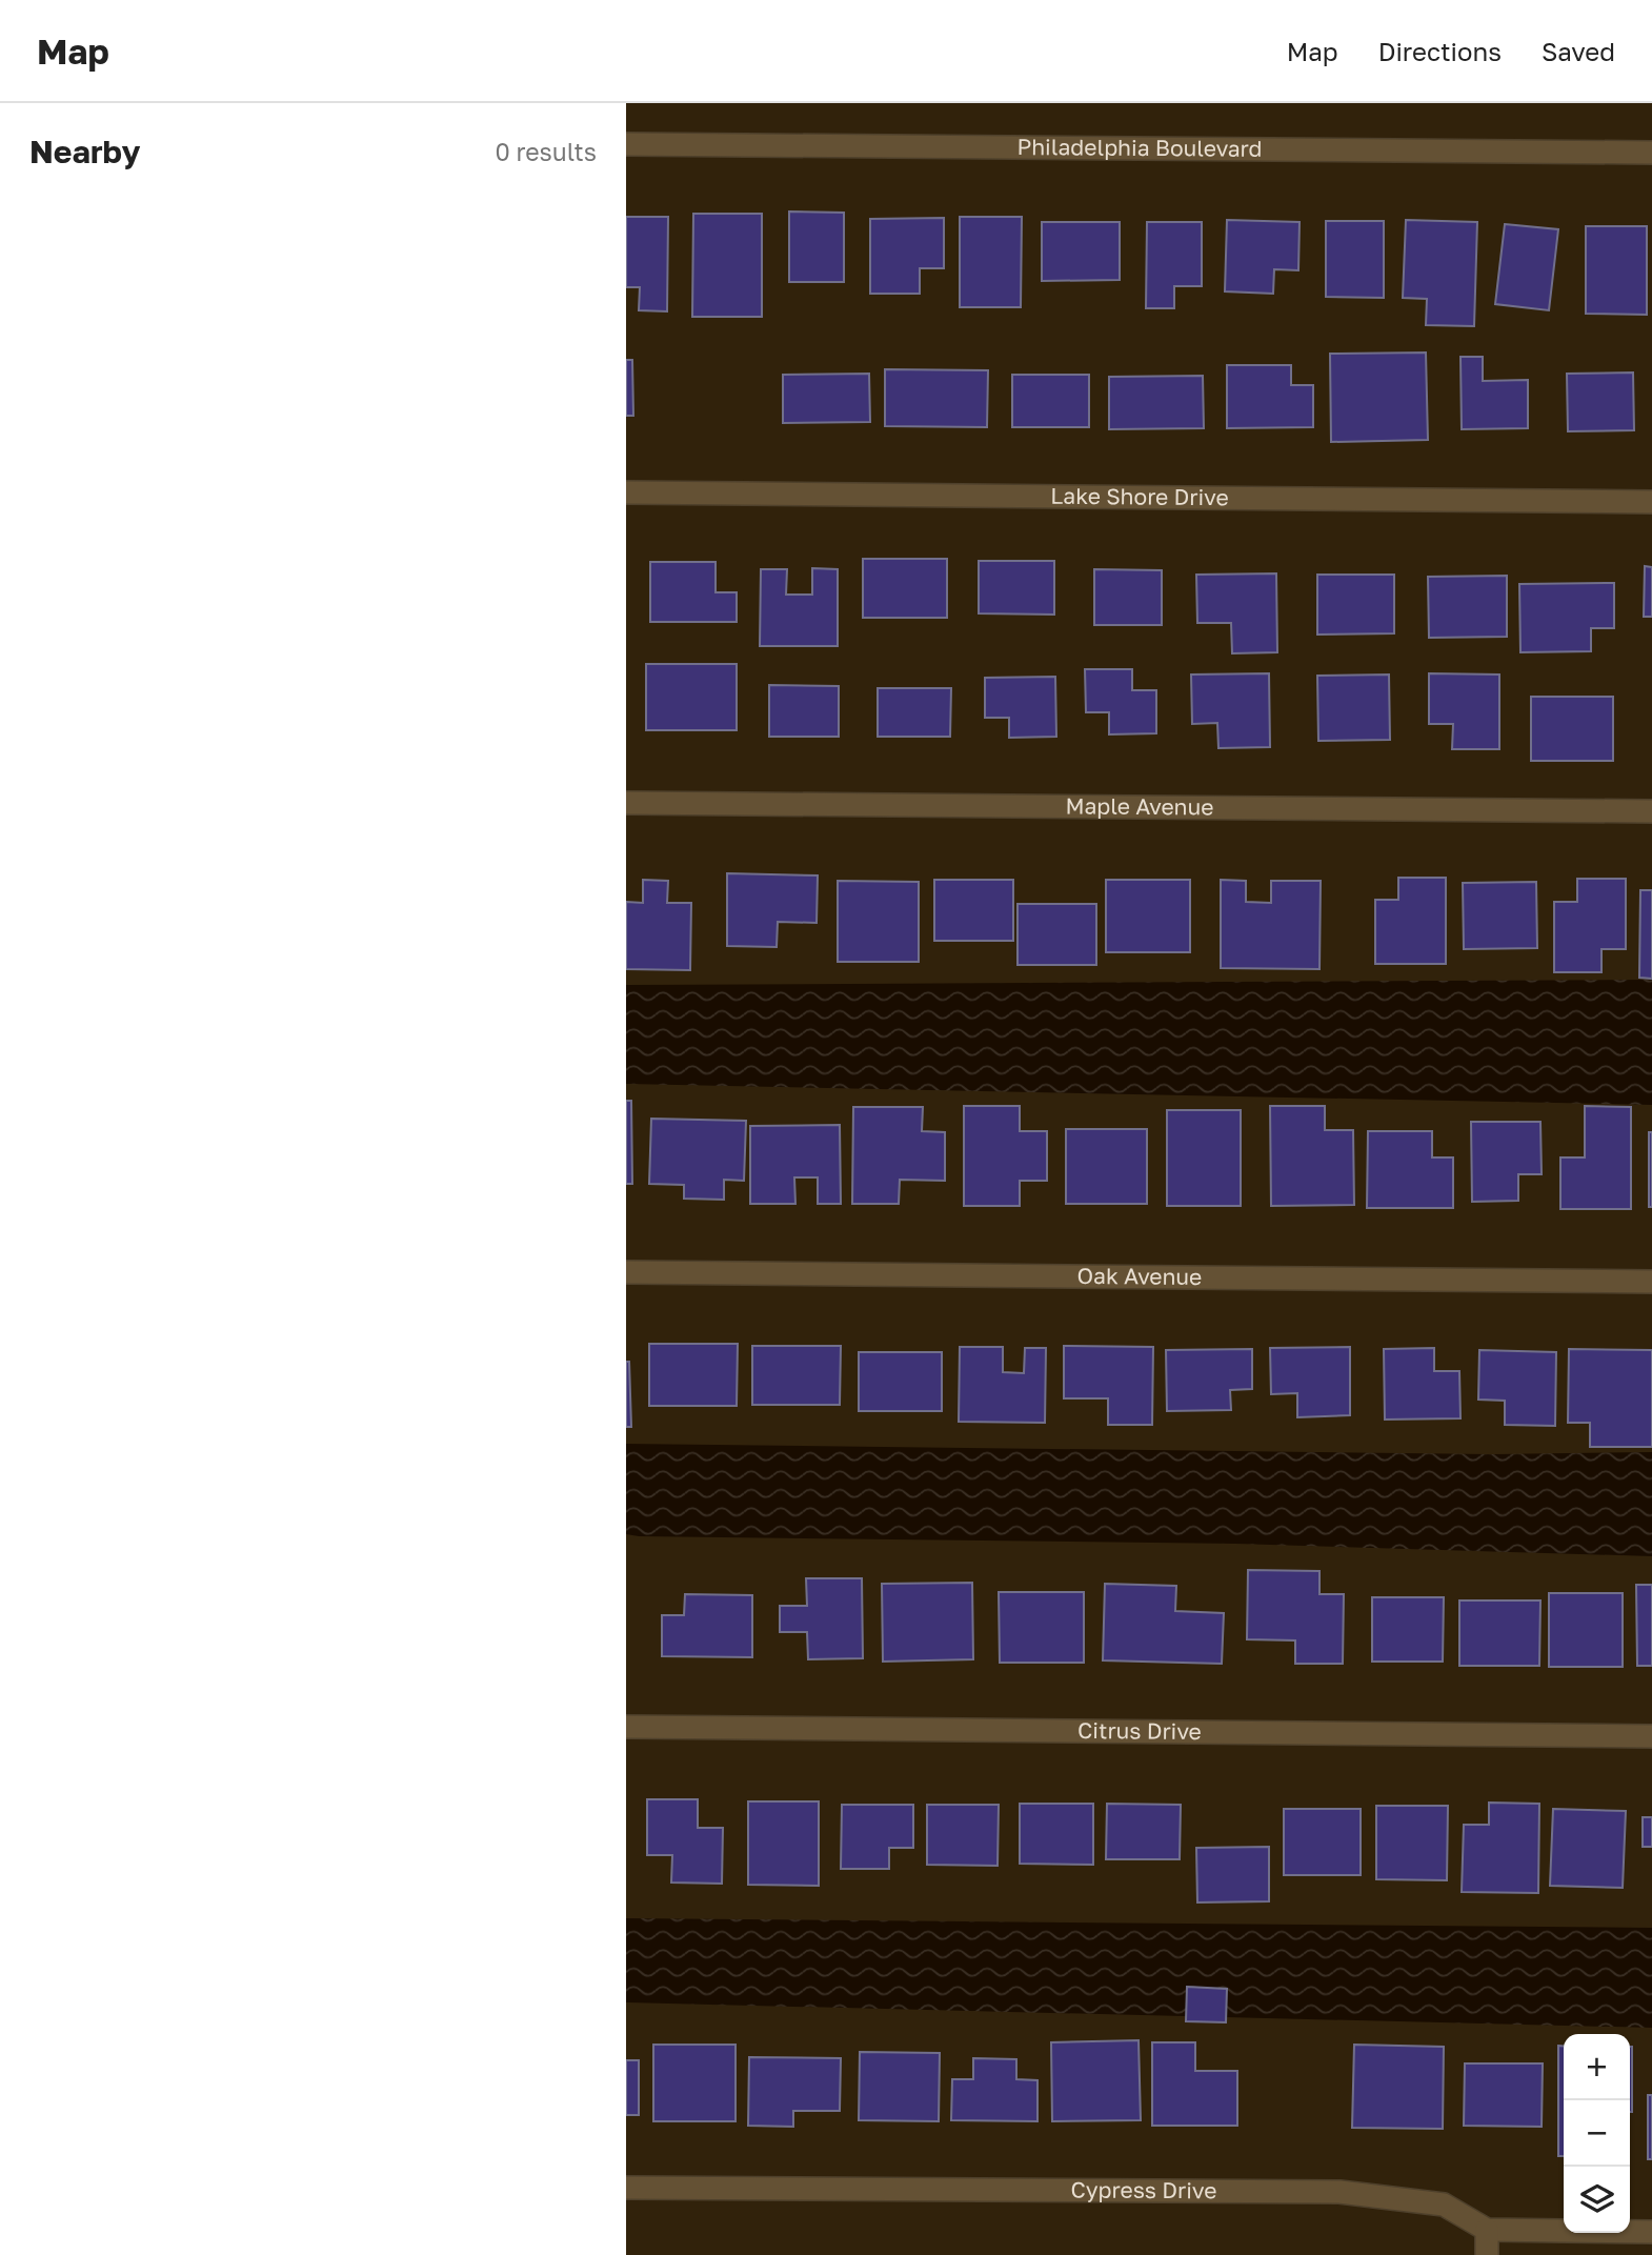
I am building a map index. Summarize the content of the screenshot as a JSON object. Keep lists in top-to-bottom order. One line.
{"streets":{"street":["Philadelphia Boulevard","Lake Shore Drive","Maple Avenue","Oak Avenue","Citrus Drive","Cypress Drive"]},"page":{"header":"Map","nav":["Map","Directions","Saved"],"heading":["Nearby","0 results"],"map_buttons":["+","−"]}}
